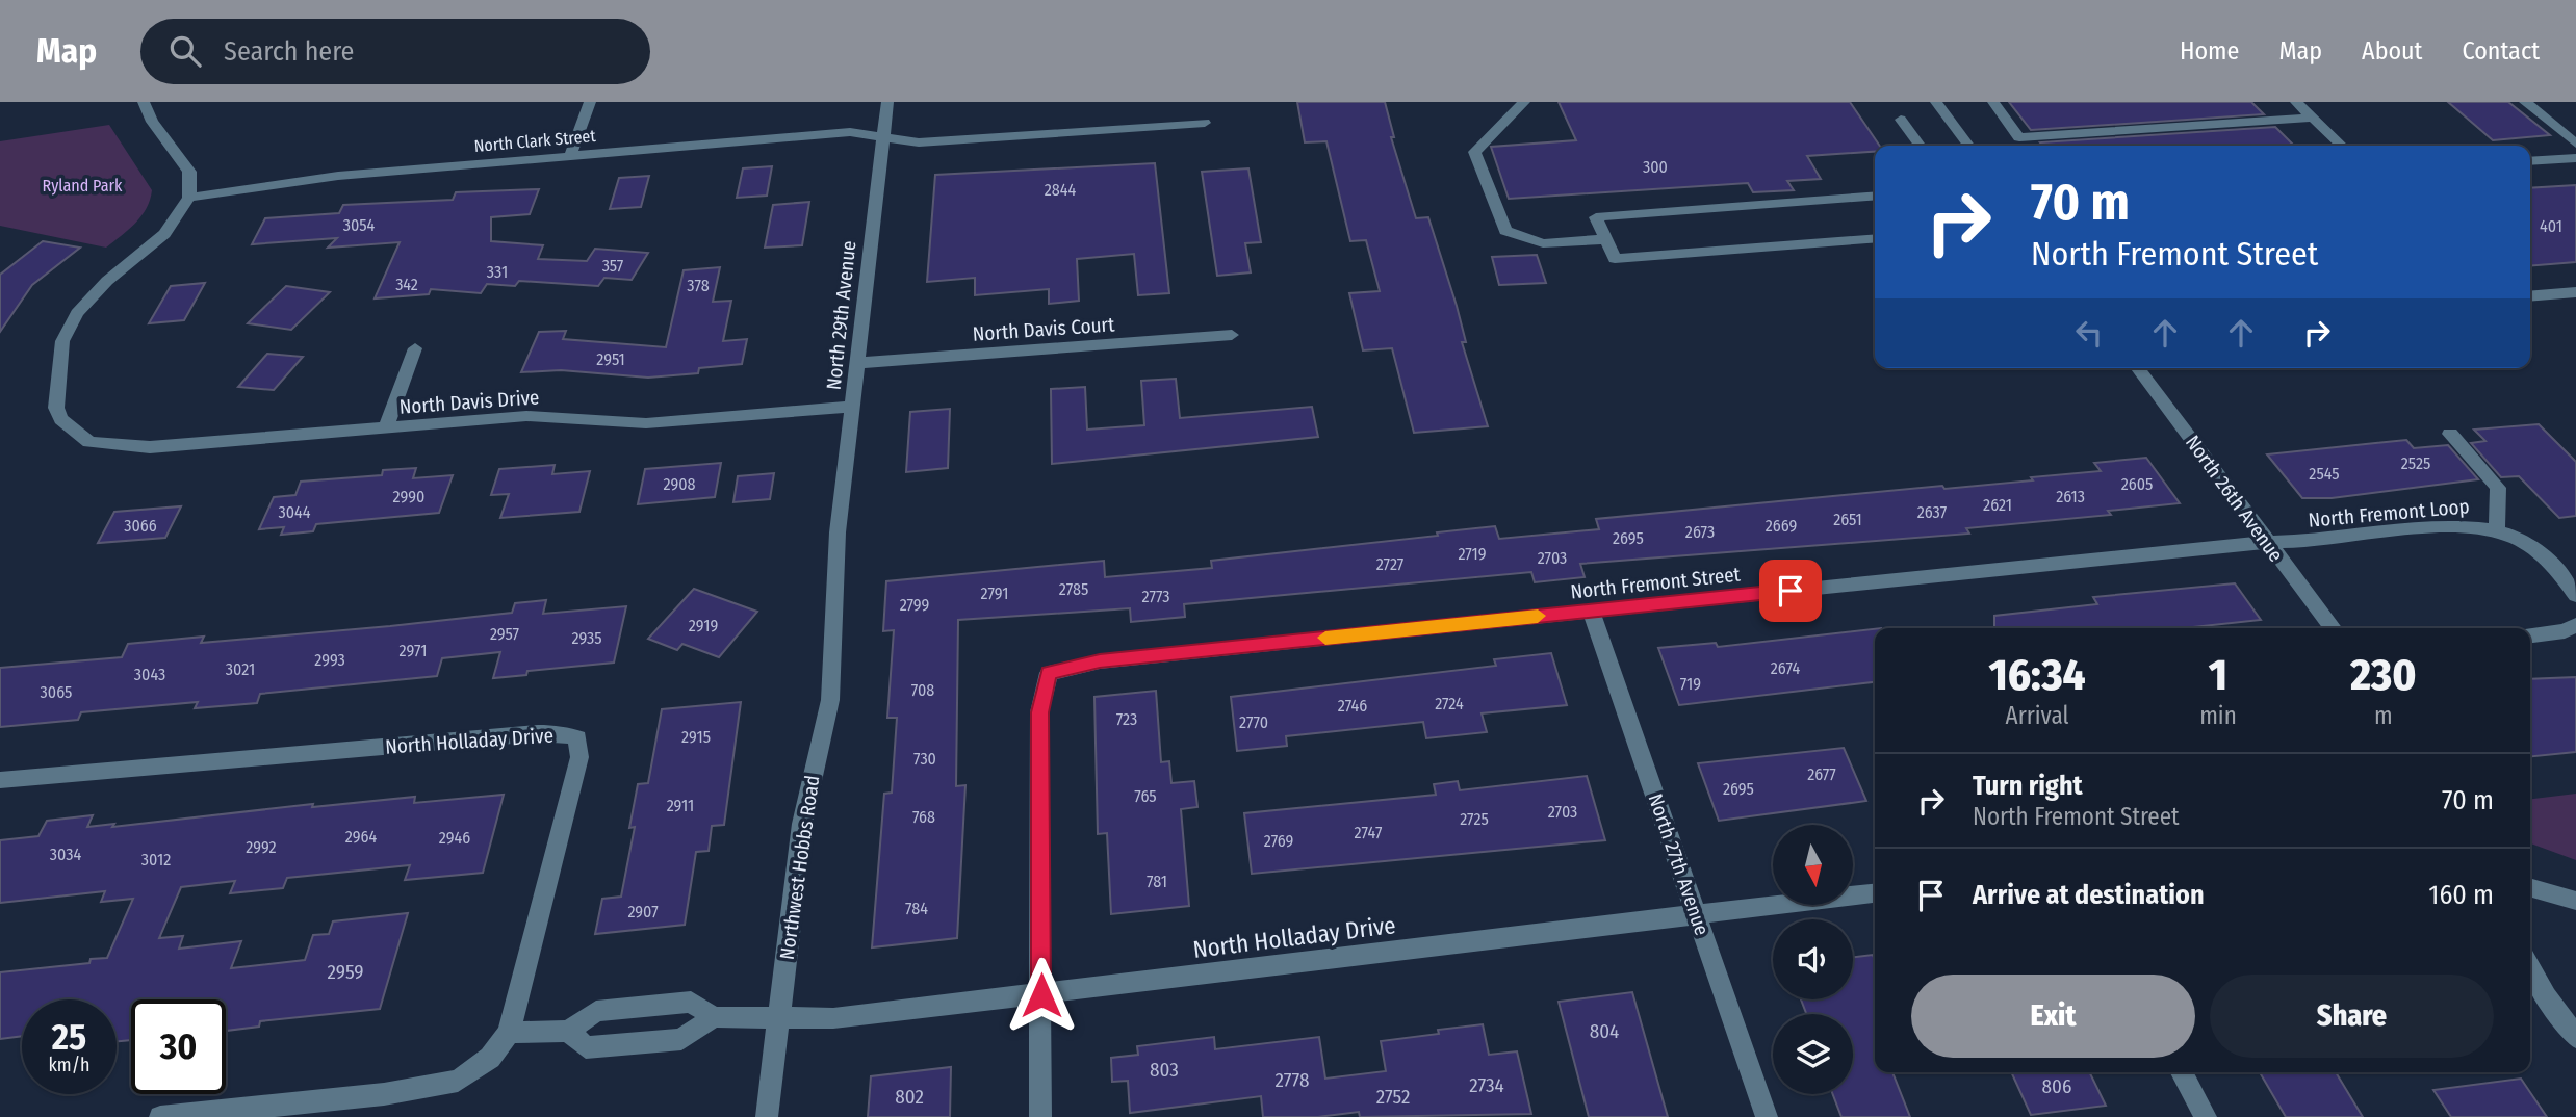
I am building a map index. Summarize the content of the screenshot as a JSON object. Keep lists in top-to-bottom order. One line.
{"streets":{"street":["North Clark Street","North 29th Avenue","North Davis Court","North Davis Drive","North 26th Avenue","North Fremont Loop","North Fremont Street","North Holladay Drive","North 27th Avenue","Northwest Hobbs Road"]},"crossings":[["North Clark Street","North 29th Avenue"],["North Clark Street","North Davis Drive"],["North 29th Avenue","North Davis Court"],["North 29th Avenue","North Davis Drive"],["North 29th Avenue","Northwest Hobbs Road"],["North 26th Avenue","North Fremont Loop"],["North 26th Avenue","North Fremont Street"],["North Fremont Loop","North Fremont Street"],["North Fremont Street","North Holladay Drive"],["North Fremont Street","North 27th Avenue"],["North Holladay Drive","North 27th Avenue"],["North Holladay Drive","Northwest Hobbs Road"]],"parks":["Ryland Park"],"house_numbers":["300","2844","3054","401","357","331","342","378","2951","2525","2545","2908","2605","2990","2613","2621","3044","2637","2651","3066","2669","2673","2695","2719","2703","2727","2785","2791","2773","2799","2919","2957","2935","2971","2993","2674","3021","3043","719","708","3065","2724","2746","723","2770","2915","730","2677","2695","765","2911","2703","768","2725","2747","2964","2946","2769","2992","3034","3012","781","784","2907","2959","804","803","2778","2734","806","802","2752"],"north":"bottom","page":{"header":"Map","search":"Search here","nav":["Home","Map","About","Contact"],"turn":["70 m","North Fremont Street"],"eta":["16:34","Arrival","1","min","230","m"],"list":[{"name":"Turn right","note":"North Fremont Street","value":"70 m"},{"name":"Arrive at destination","value":"160 m"}],"buttons":["Exit","Share"],"speed":"25 km/h","limit":"30"}}
